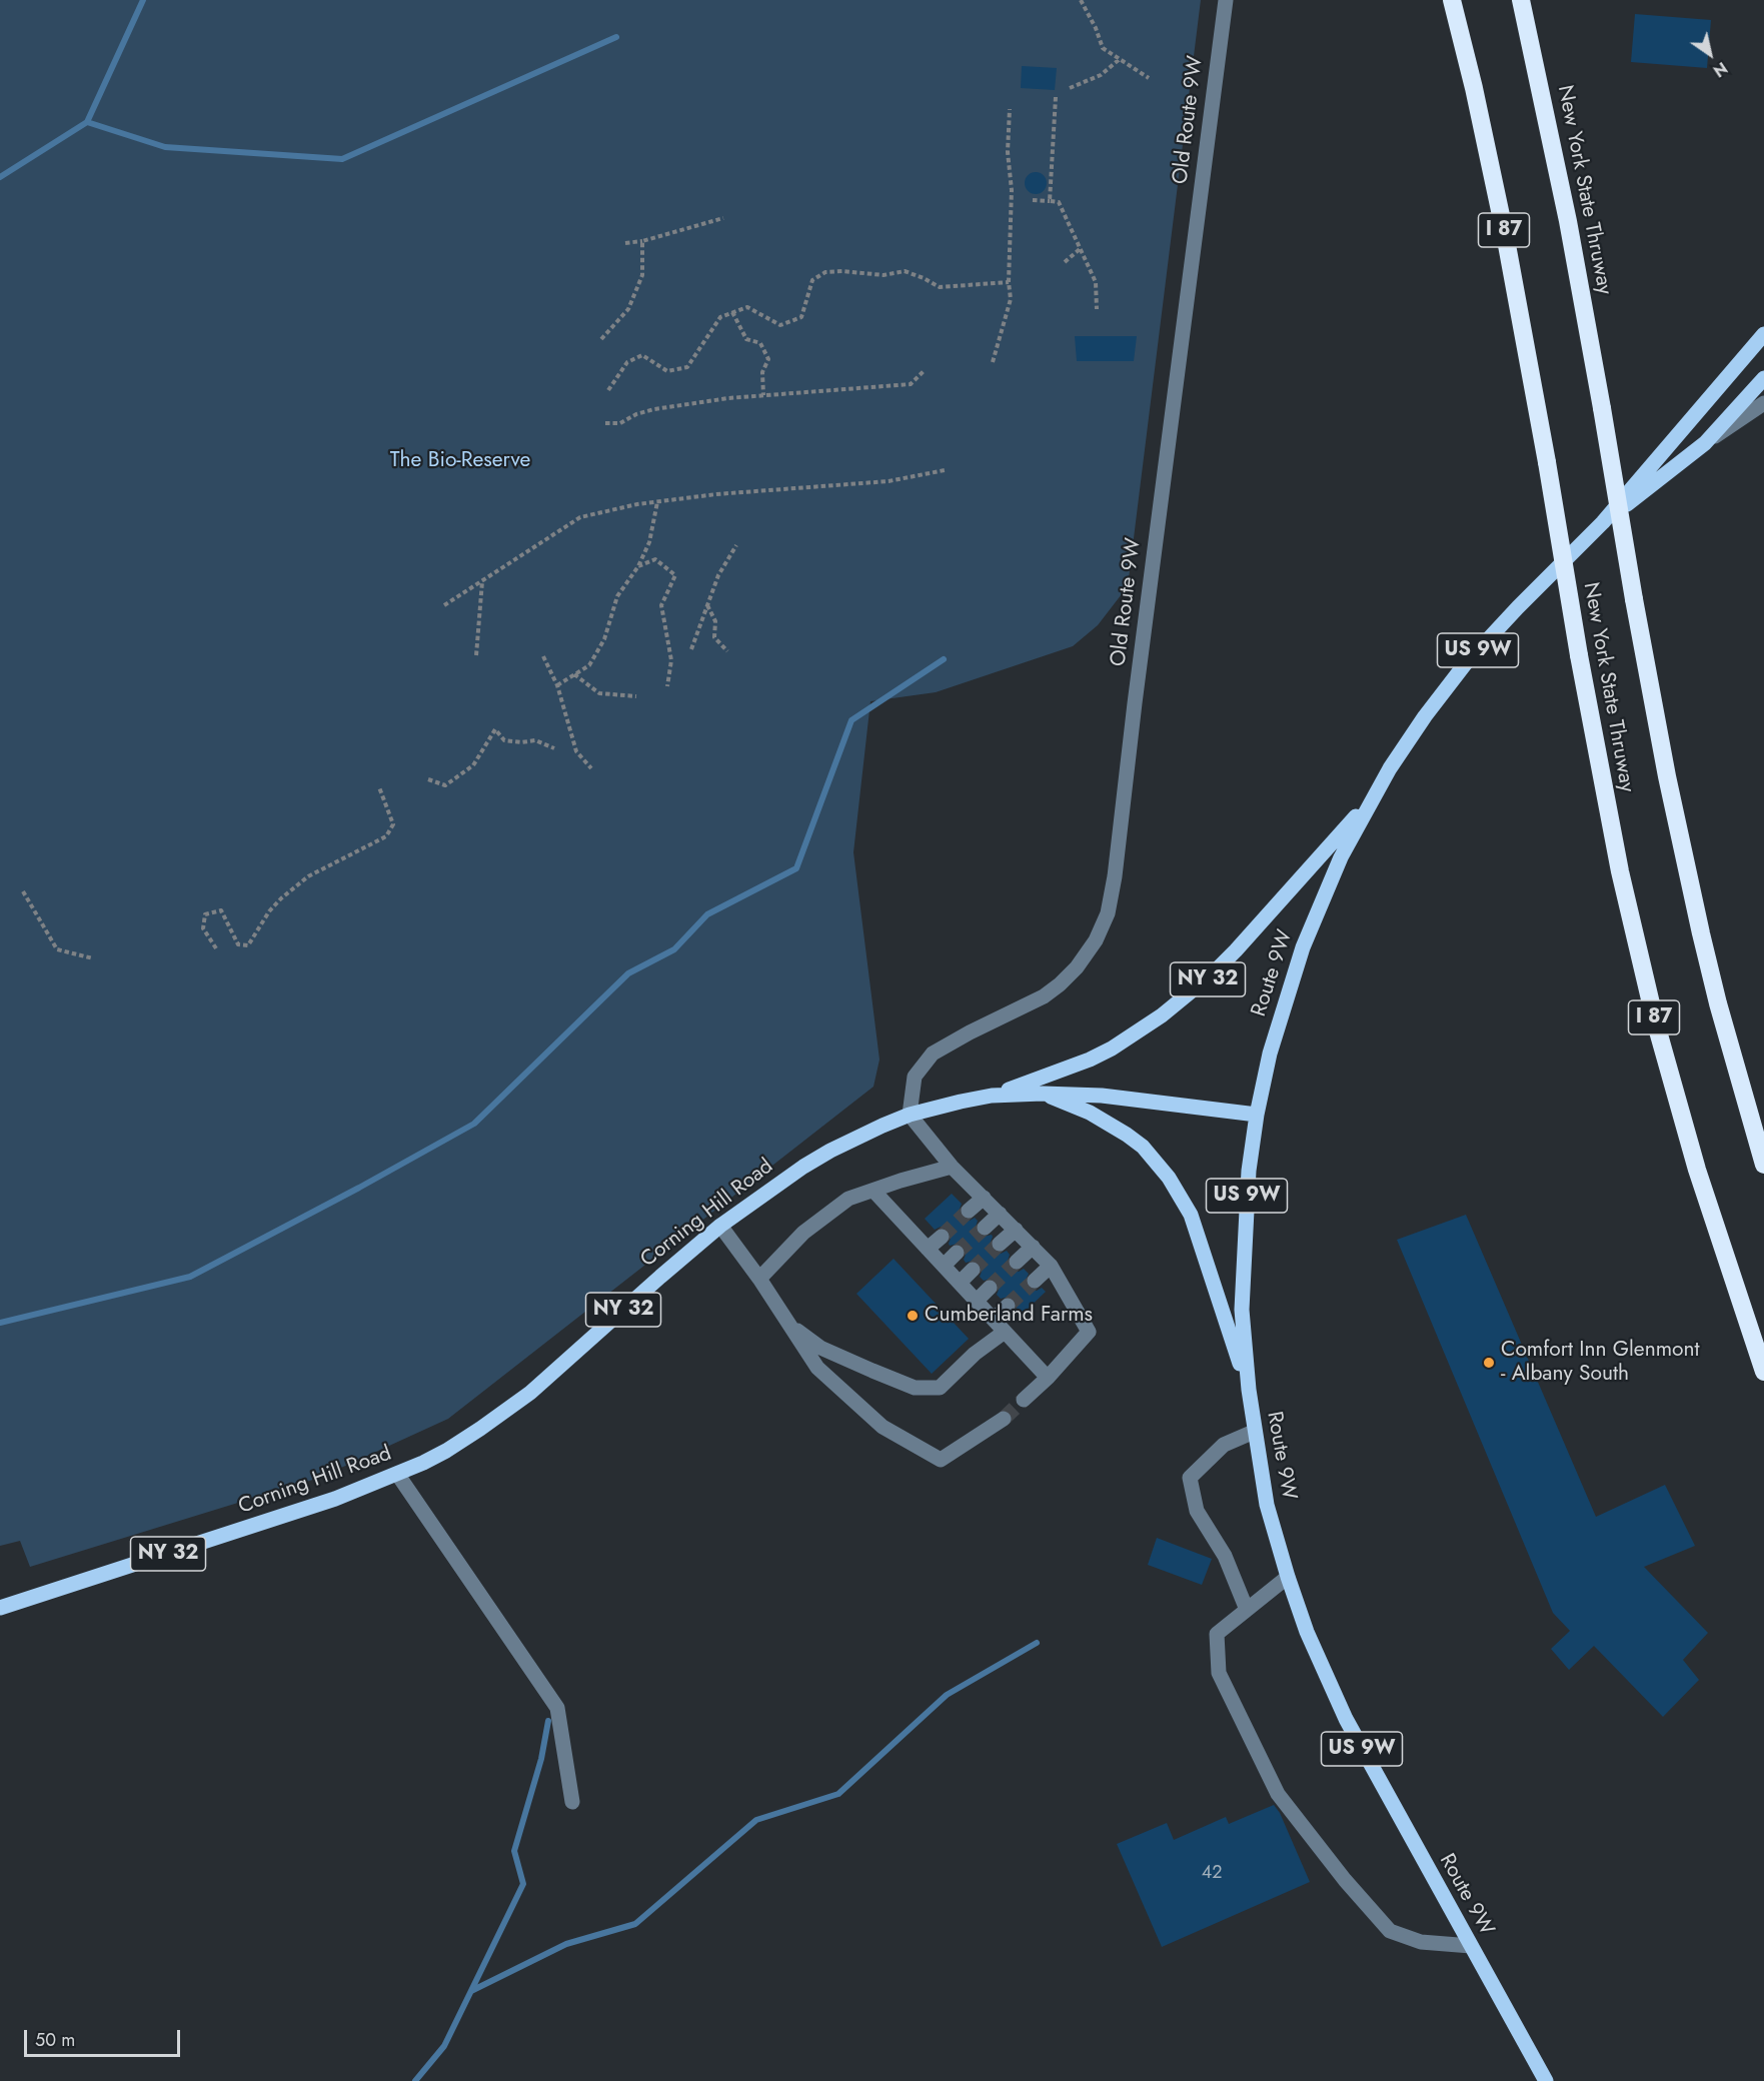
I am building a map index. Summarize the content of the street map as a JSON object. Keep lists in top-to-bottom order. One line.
{"streets":{"highway":["New York State Thruway","I 87"],"main road":["US 9W","Route 9W","NY 32","Corning Hill Road"],"street":["Old Route 9W"]},"crossings":[["Old Route 9W","Corning Hill Road"],["US 9W","Route 9W"],["US 9W","NY 32"],["Route 9W","NY 32"],["Route 9W","Corning Hill Road"],["NY 32","Corning Hill Road"]],"parks":["The Bio-Reserve"],"places":["Cumberland Farms","Comfort Inn Glenmont - Albany South"],"house_numbers":["42"],"scale_bar":"50 m","north":"bottom right"}
